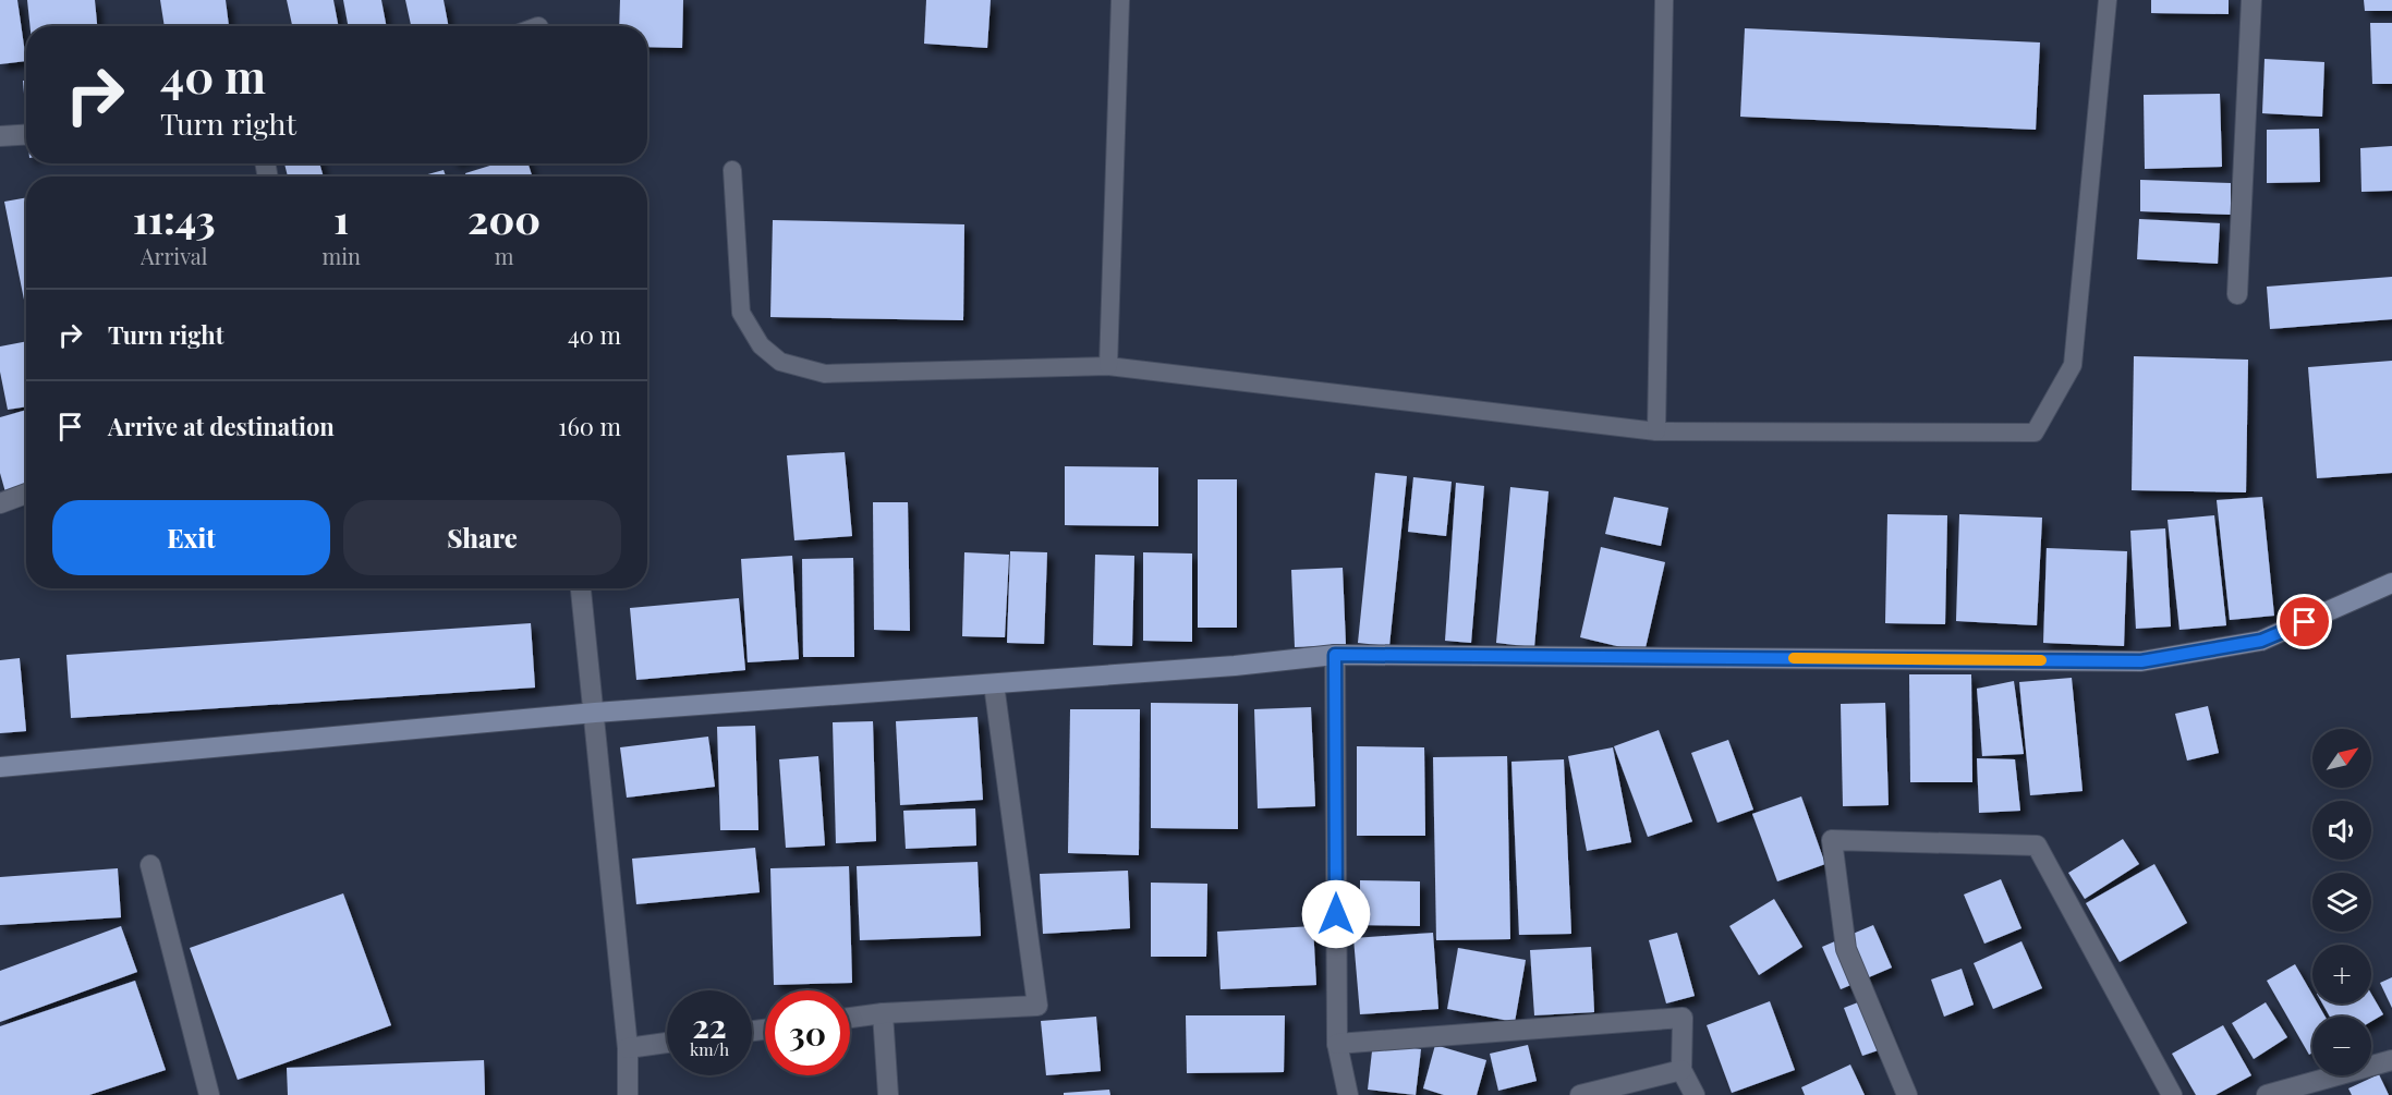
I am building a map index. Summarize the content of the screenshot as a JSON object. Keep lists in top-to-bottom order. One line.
{"north":"top right","page":{"turn":["40 m","Turn right"],"eta":["11:43","Arrival","1","min","200","m"],"list":[{"name":"Turn right","value":"40 m"},{"name":"Arrive at destination","value":"160 m"}],"buttons":["Exit","Share"],"map_buttons":["+","−"],"speed":"22 km/h","limit":"30"}}
